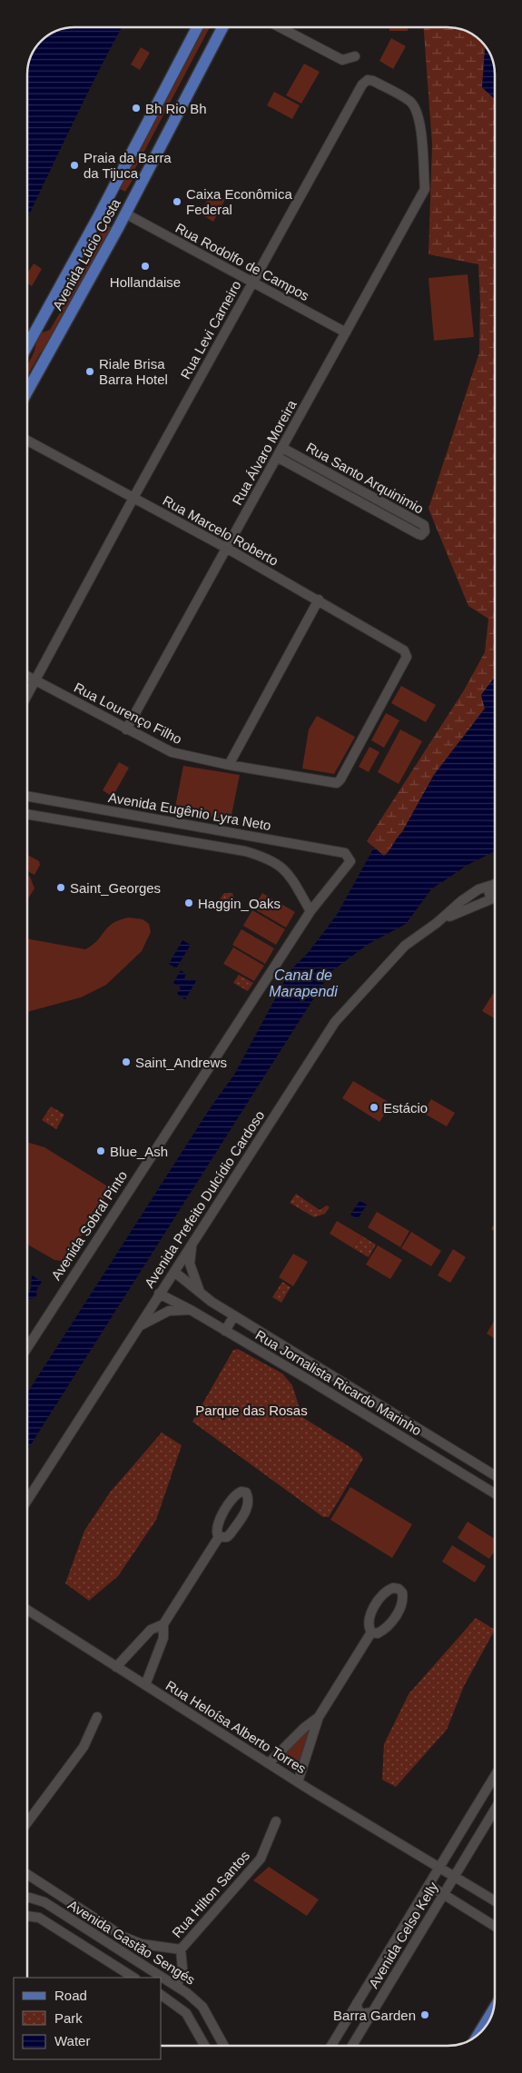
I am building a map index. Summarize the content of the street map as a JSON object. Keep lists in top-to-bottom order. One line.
{"streets":{"main road":["Avenida Lúcio Costa"],"street":["Rua Rodolfo de Campos","Rua Levi Carneiro","Rua Álvaro Moreira","Rua Santo Arquinimio","Rua Marcelo Roberto","Rua Lourenço Filho","Avenida Eugênio Lyra Neto","Avenida Prefeito Dulcídio Cardoso","Avenida Sobral Pinto","Rua Jornalista Ricardo Marinho","Rua Heloísa Alberto Torres","Rua Hilton Santos","Avenida Celso Kelly","Avenida Gastão Sengés"]},"crossings":[["Avenida Lúcio Costa","Rua Rodolfo de Campos"],["Rua Rodolfo de Campos","Rua Levi Carneiro"],["Rua Rodolfo de Campos","Rua Álvaro Moreira"],["Rua Levi Carneiro","Rua Álvaro Moreira"],["Rua Levi Carneiro","Rua Marcelo Roberto"],["Rua Levi Carneiro","Rua Lourenço Filho"],["Rua Álvaro Moreira","Rua Santo Arquinimio"],["Rua Álvaro Moreira","Rua Marcelo Roberto"],["Rua Álvaro Moreira","Rua Lourenço Filho"],["Rua Marcelo Roberto","Rua Lourenço Filho"],["Avenida Eugênio Lyra Neto","Avenida Sobral Pinto"],["Avenida Prefeito Dulcídio Cardoso","Rua Jornalista Ricardo Marinho"],["Rua Heloísa Alberto Torres","Avenida Celso Kelly"],["Rua Hilton Santos","Avenida Gastão Sengés"]],"water":["Canal de Marapendi"],"parks":["Parque das Rosas"],"places":["Bh Rio Bh","Praia da Barra da Tijuca","Caixa Econômica Federal","Hollandaise","Riale Brisa Barra Hotel","Saint_Georges","Haggin_Oaks","Saint_Andrews","Estácio","Blue_Ash","Barra Garden"],"legend":["Road","Park","Water"]}
